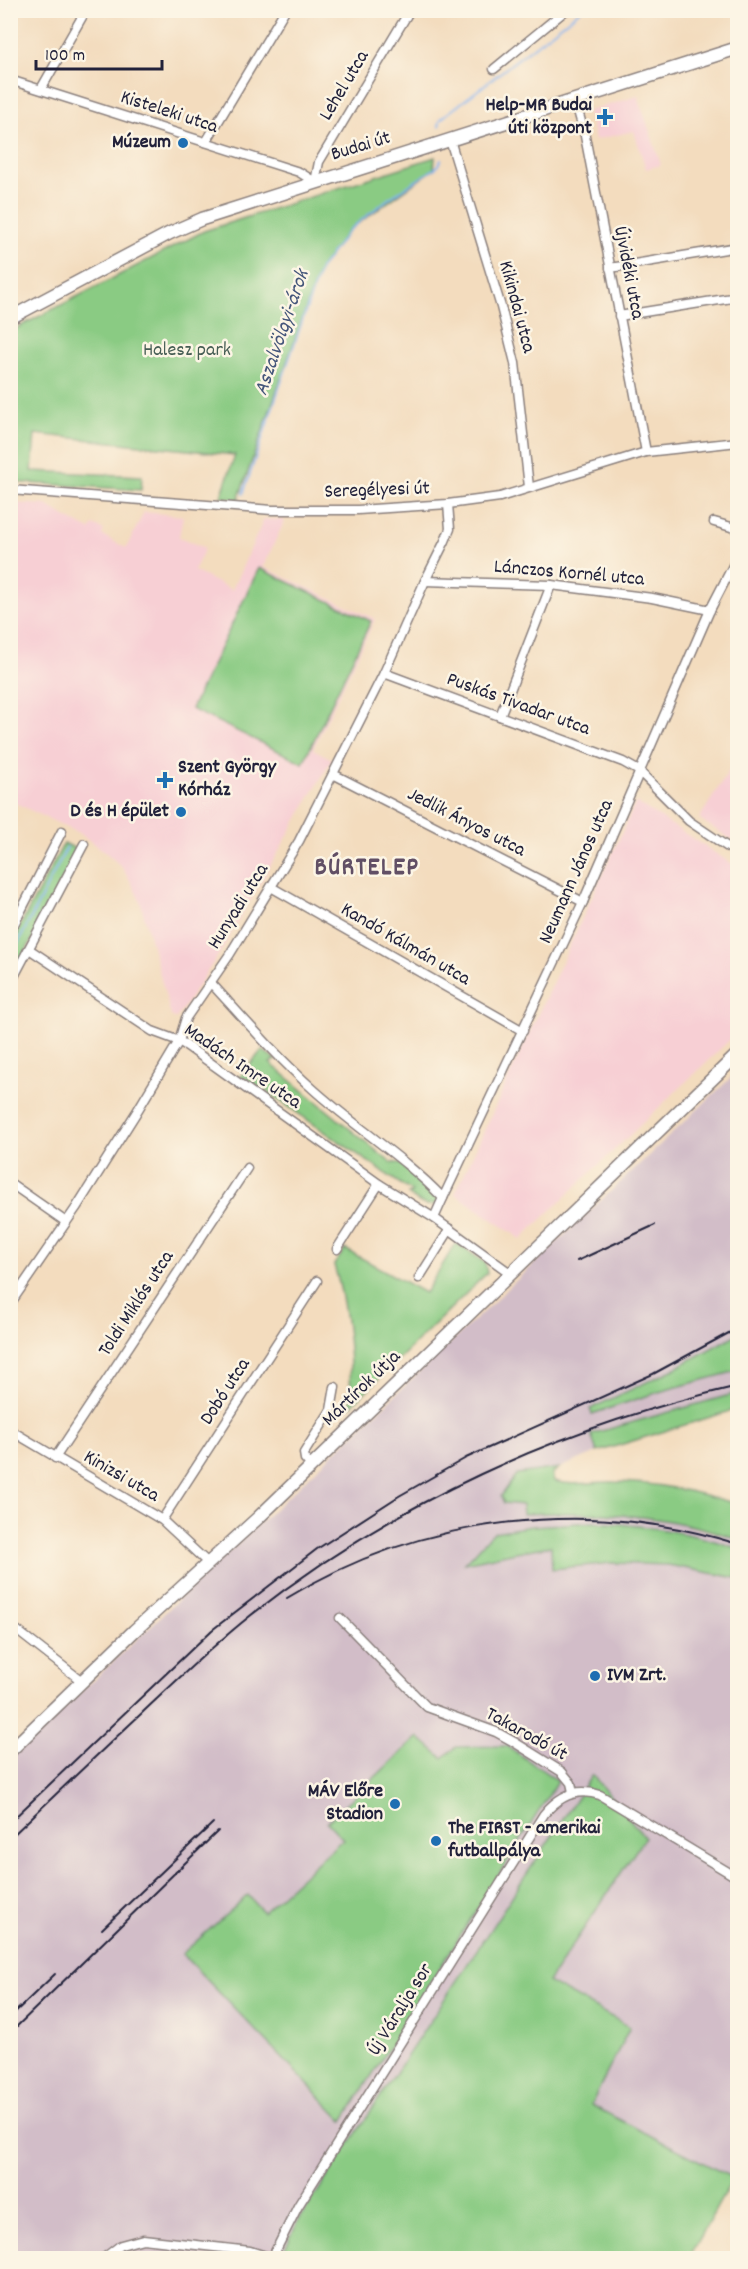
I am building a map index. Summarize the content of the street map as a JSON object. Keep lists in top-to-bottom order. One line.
{"streets":{"street":["Lehel utca","Kisteleki utca","Budai út","Újvidéki utca","Kikindai utca","Seregélyesi út","Lánczos Kornél utca","Puskás Tivadar utca","Jedlik Ányos utca","Neumann János utca","Hunyadi utca","Kandó Kálmán utca","Madách Imre utca","Toldi Miklós utca","Mártírok útja","Dobó utca","Kinizsi utca","Takarodó út","Új Váralja sor"]},"crossings":[["Lehel utca","Kisteleki utca"],["Lehel utca","Budai út"],["Kisteleki utca","Budai út"],["Budai út","Újvidéki utca"],["Budai út","Kikindai utca"],["Újvidéki utca","Seregélyesi út"],["Kikindai utca","Seregélyesi út"],["Seregélyesi út","Hunyadi utca"],["Lánczos Kornél utca","Neumann János utca"],["Lánczos Kornél utca","Hunyadi utca"],["Puskás Tivadar utca","Neumann János utca"],["Puskás Tivadar utca","Hunyadi utca"],["Jedlik Ányos utca","Neumann János utca"],["Jedlik Ányos utca","Hunyadi utca"],["Neumann János utca","Kandó Kálmán utca"],["Neumann János utca","Madách Imre utca"],["Hunyadi utca","Kandó Kálmán utca"],["Hunyadi utca","Madách Imre utca"],["Madách Imre utca","Mártírok útja"],["Toldi Miklós utca","Kinizsi utca"],["Mártírok útja","Kinizsi utca"],["Dobó utca","Kinizsi utca"],["Takarodó út","Új Váralja sor"]],"districts":["BÚRTELEP"],"water":["Aszalvölgyi-árok"],"parks":["Halesz park"],"places":{"health":["Help-MR Budai úti központ","Szent György Kórház"],"other":["Múzeum","D és H épület","IVM Zrt.","MÁV Előre Stadion","The FIRST - amerikai futballpálya"]},"scale_bar":"100 m"}
